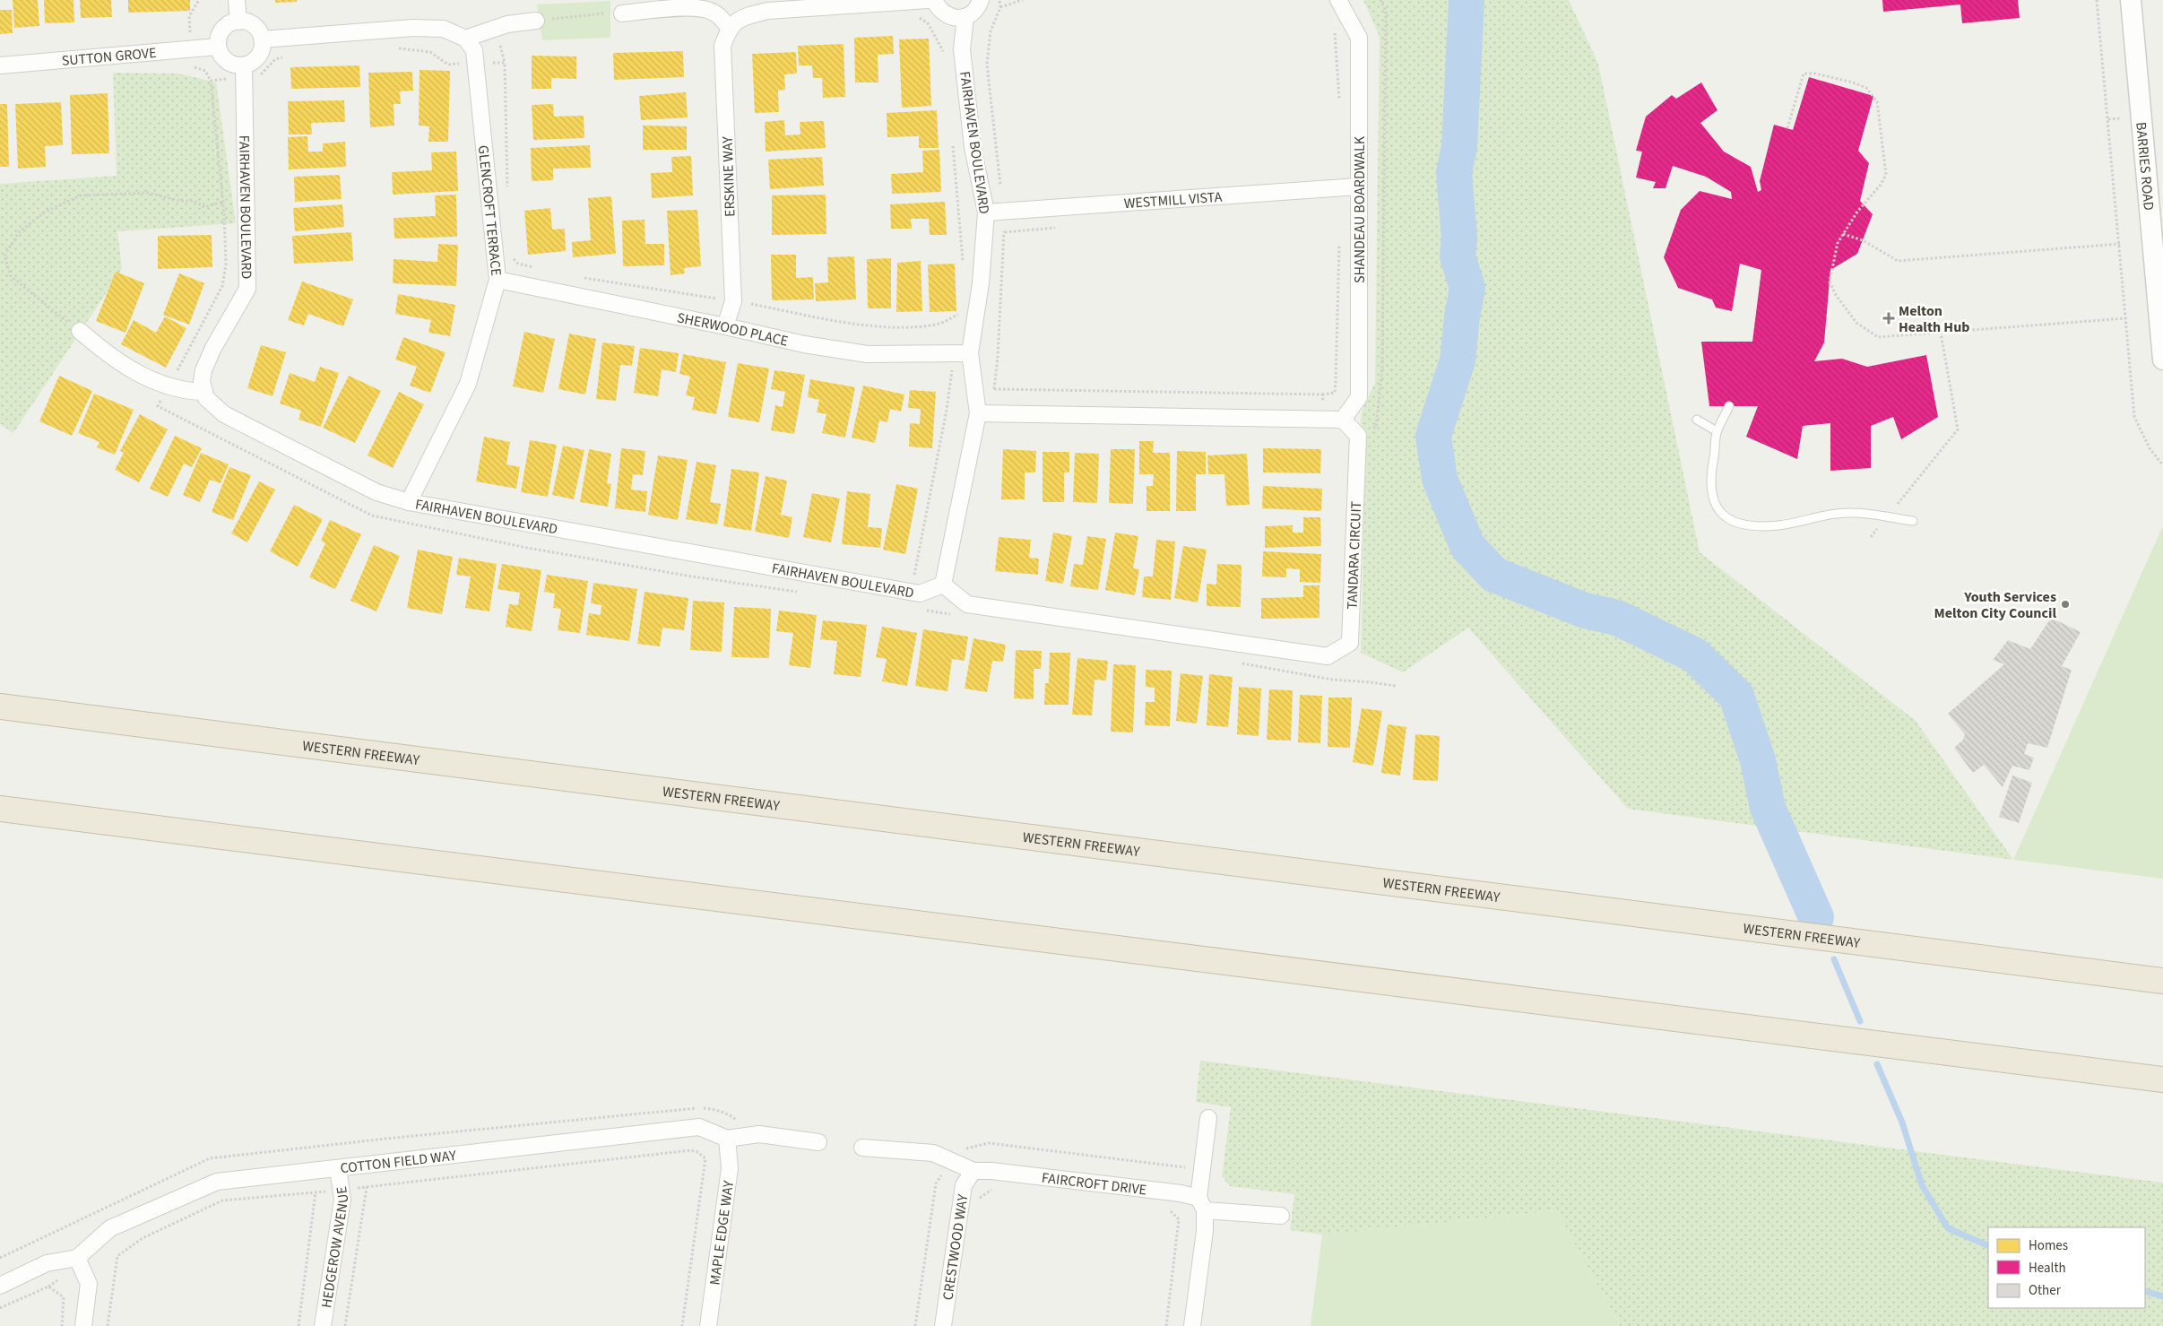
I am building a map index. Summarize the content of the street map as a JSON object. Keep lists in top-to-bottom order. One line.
{"streets":{"highway":["WESTERN FREEWAY"],"street":["SUTTON GROVE","FAIRHAVEN BOULEVARD","BARRIES ROAD","ERSKINE WAY","WESTMILL VISTA","GLENCROFT TERRACE","SHANDEAU BOARDWALK","SHERWOOD PLACE","TANDARA CIRCUIT","COTTON FIELD WAY","FAIRCROFT DRIVE","MAPLE EDGE WAY","HEDGEROW AVENUE","CRESTWOOD WAY"]},"crossings":[["SUTTON GROVE","FAIRHAVEN BOULEVARD"],["FAIRHAVEN BOULEVARD","WESTMILL VISTA"],["FAIRHAVEN BOULEVARD","GLENCROFT TERRACE"],["FAIRHAVEN BOULEVARD","SHERWOOD PLACE"],["FAIRHAVEN BOULEVARD","TANDARA CIRCUIT"],["ERSKINE WAY","SHERWOOD PLACE"],["WESTMILL VISTA","SHANDEAU BOARDWALK"],["GLENCROFT TERRACE","SHERWOOD PLACE"],["SHANDEAU BOARDWALK","TANDARA CIRCUIT"],["COTTON FIELD WAY","MAPLE EDGE WAY"],["COTTON FIELD WAY","HEDGEROW AVENUE"],["FAIRCROFT DRIVE","CRESTWOOD WAY"]],"places":{"health":["Melton Health Hub"],"other":["Youth Services Melton City Council"]},"legend":["Homes","Health","Other"]}
